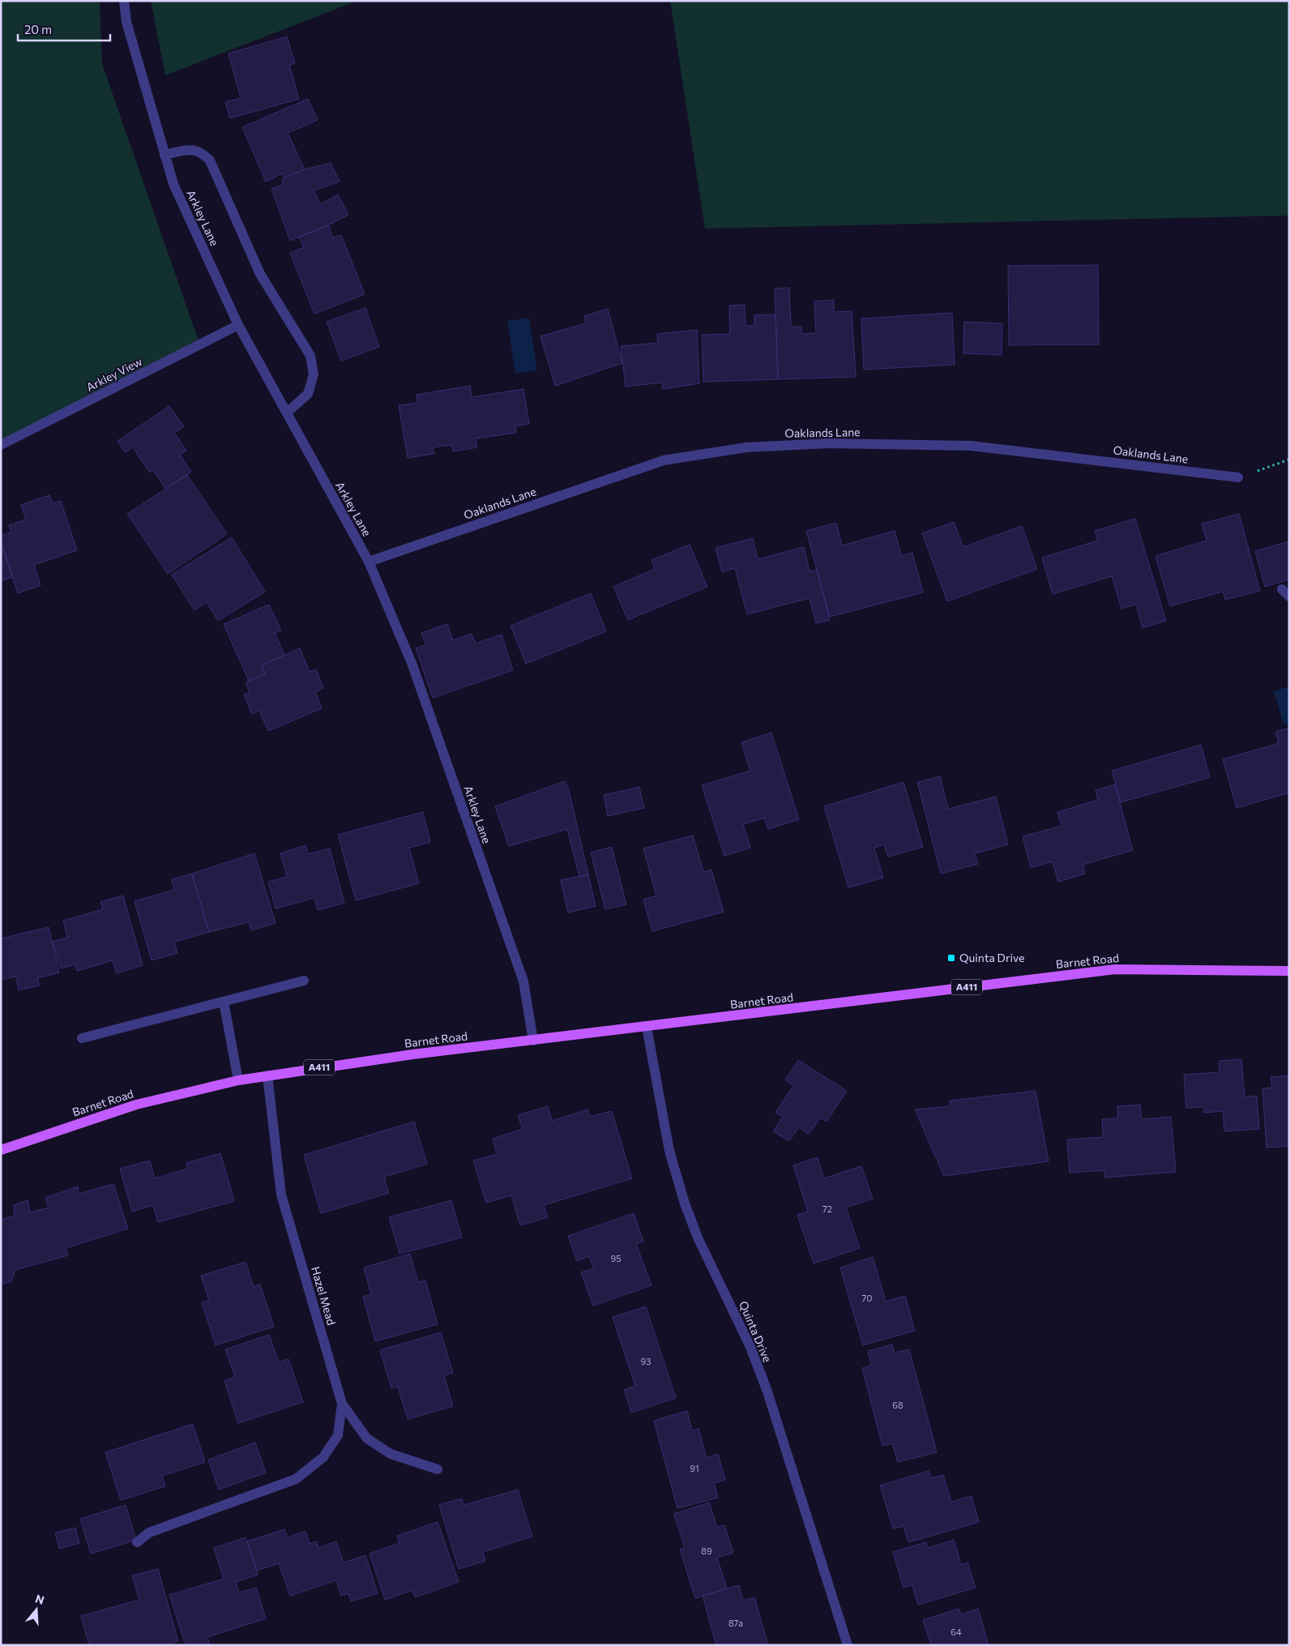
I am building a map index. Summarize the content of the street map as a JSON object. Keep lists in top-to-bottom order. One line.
{"streets":{"main road":["Barnet Road","A411"],"street":["Arkley Lane","Arkley View","Oaklands Lane","Hazel Mead","Quinta Drive"]},"crossings":[["Arkley Lane","Arkley View"],["Arkley Lane","Oaklands Lane"],["Arkley Lane","Barnet Road"],["Barnet Road","Hazel Mead"],["Barnet Road","Quinta Drive"]],"places":{"transit":["Quinta Drive"]},"house_numbers":["72","95","70","93","68","91","89","87a","64"],"scale_bar":"20 m","north":"top"}
